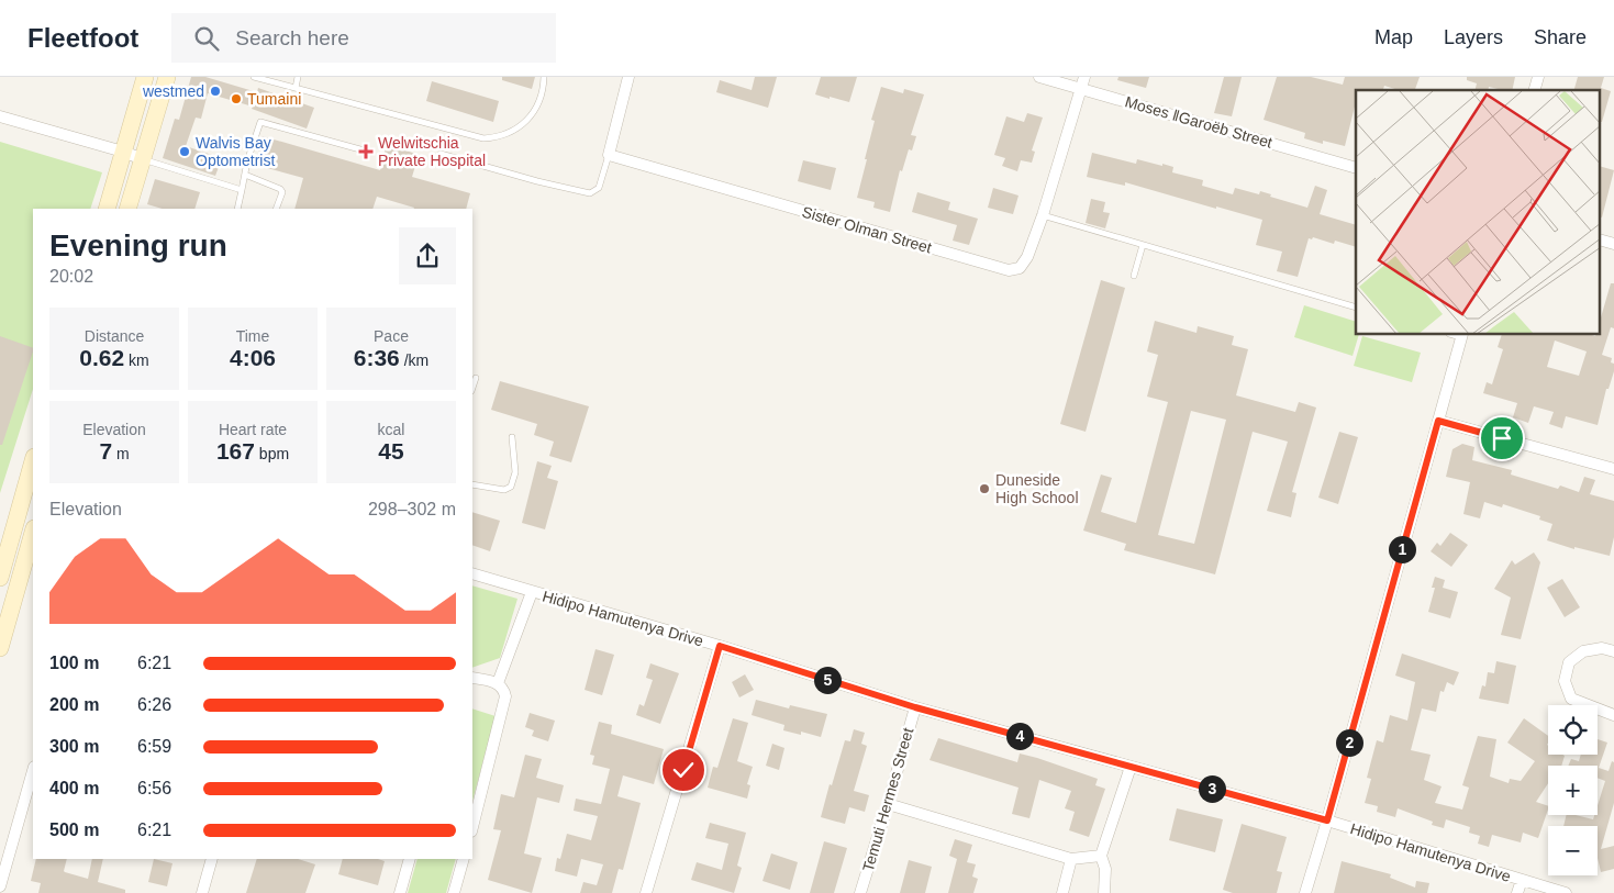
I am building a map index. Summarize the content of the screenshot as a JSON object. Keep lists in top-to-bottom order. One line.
{"streets":{"street":["Moses ǁGaroëb Street","Sister Olman Street","Hidipo Hamutenya Drive","Temuti Hermes Street"]},"crossings":[["Moses ǁGaroëb Street","Sister Olman Street"],["Hidipo Hamutenya Drive","Temuti Hermes Street"]],"places":{"other":["westmed","Tumaini","Walvis Bay Optometrist","Duneside High School"],"health":["Welwitschia Private Hospital"]},"page":{"header":"Fleetfoot","search":"Search here","nav":["Map","Layers","Share"],"heading":["Evening run","20:02"],"stats":[["Distance","0.62 km"],["Time","4:06"],["Pace","6:36 /km"],["Elevation","7 m"],["Heart rate","167 bpm"],["kcal","45"]],"chart":["Elevation","298–302 m"],"pins":["1","5","4","2","3"],"list":[{"name":"100 m","note":"6:21"},{"name":"200 m","note":"6:26"},{"name":"300 m","note":"6:59"},{"name":"400 m","note":"6:56"},{"name":"500 m","note":"6:21"}],"map_buttons":["+","−"]}}
